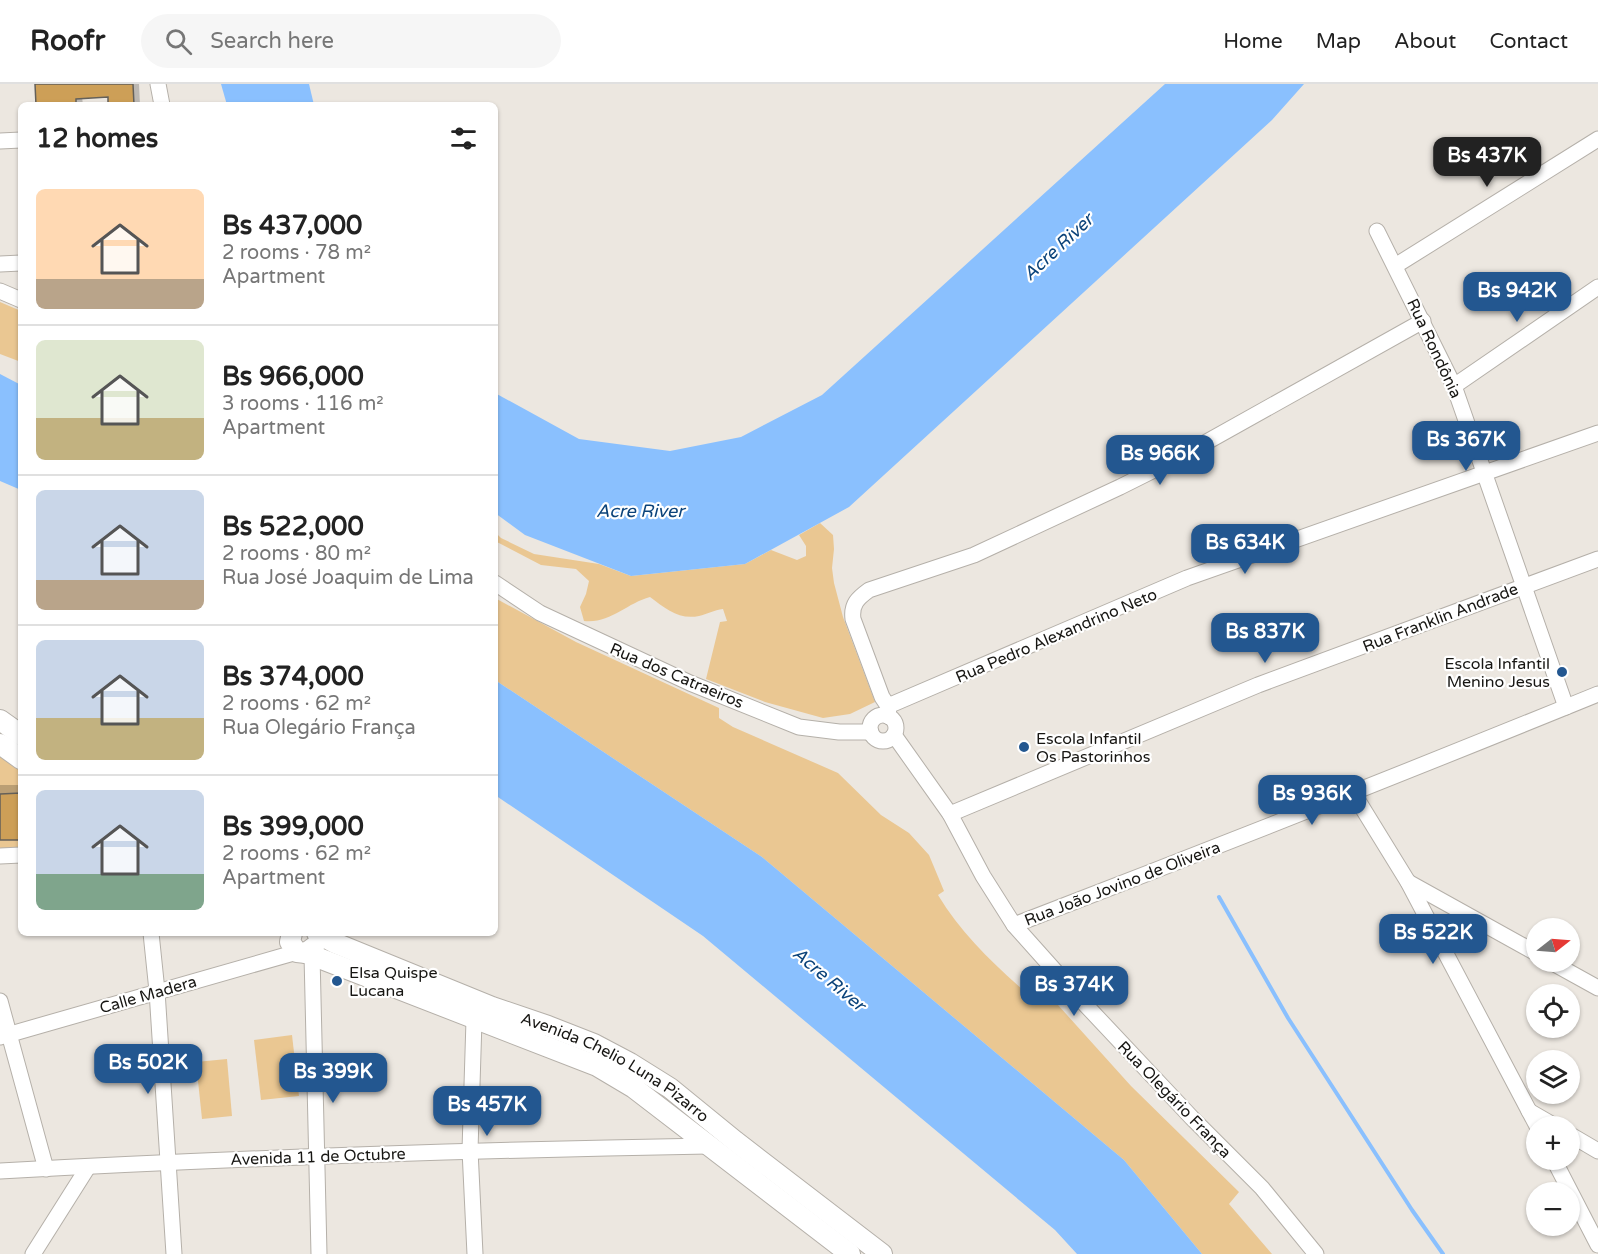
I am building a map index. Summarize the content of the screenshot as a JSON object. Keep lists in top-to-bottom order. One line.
{"streets":{"main road":["Avenida Chelio Luna Pizarro"],"street":["Rua Rondônia","Rua Franklin Andrade","Rua Pedro Alexandrino Neto","Rua dos Catraeiros","Rua João Jovino de Oliveira","Calle Madera","Rua Olegário França","Avenida 11 de Octubre"]},"crossings":[["Rua Rondônia","Rua Franklin Andrade"],["Rua Rondônia","Rua Pedro Alexandrino Neto"],["Rua Rondônia","Rua João Jovino de Oliveira"],["Rua Franklin Andrade","Rua Olegário França"],["Rua Pedro Alexandrino Neto","Rua dos Catraeiros"],["Rua Pedro Alexandrino Neto","Rua Olegário França"],["Rua dos Catraeiros","Rua Olegário França"],["Rua João Jovino de Oliveira","Rua Olegário França"],["Calle Madera","Avenida Chelio Luna Pizarro"],["Avenida Chelio Luna Pizarro","Avenida 11 de Octubre"]],"water":["Acre River"],"places":["Escola Infantil Menino Jesus","Escola Infantil Os Pastorinhos","Elsa Quispe Lucana"],"north":"right","page":{"header":"Roofr","search":"Search here","nav":["Home","Map","About","Contact"],"heading":"12 homes","price":["Bs 437K","Bs 942K","Bs 367K","Bs 966K","Bs 634K","Bs 837K","Bs 936K","Bs 522K","Bs 374K","Bs 502K","Bs 399K","Bs 457K"],"list":[{"name":"Bs 437,000","note":"2 rooms · 78 m² · Apartment"},{"name":"Bs 966,000","note":"3 rooms · 116 m² · Apartment"},{"name":"Bs 522,000","note":"2 rooms · 80 m² · Rua José Joaquim de Lima"},{"name":"Bs 374,000","note":"2 rooms · 62 m² · Rua Olegário França"},{"name":"Bs 399,000","note":"2 rooms · 62 m² · Apartment"}],"map_buttons":["+","−"]}}
